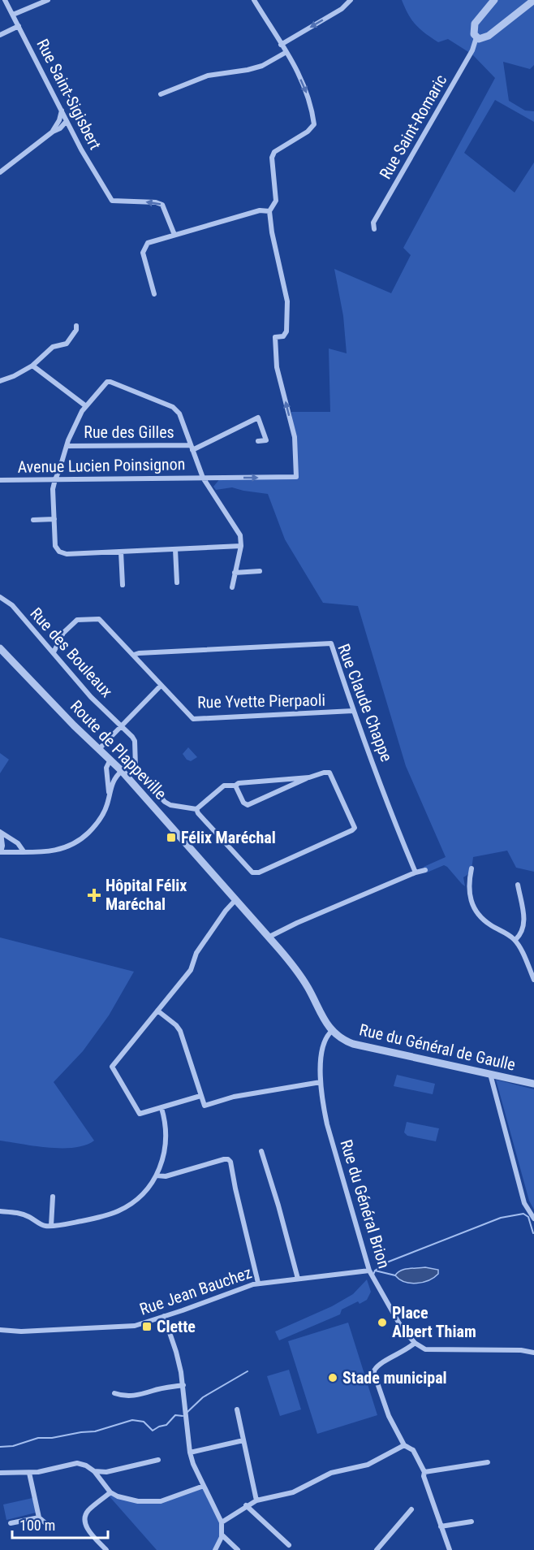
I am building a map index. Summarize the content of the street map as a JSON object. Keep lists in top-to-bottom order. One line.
{"streets":{"street":["Rue Saint-Sigisbert","Rue Saint-Romaric","Rue des Gilles","Avenue Lucien Poinsignon","Rue des Bouleaux","Rue Yvette Pierpaoli","Rue Claude Chappe","Route de Plappeville","Rue du Général de Gaulle","Rue du Général Brion","Rue Jean Bauchez"]},"crossings":[["Rue des Bouleaux","Rue Yvette Pierpaoli"],["Rue Yvette Pierpaoli","Rue Claude Chappe"],["Route de Plappeville","Rue du Général de Gaulle"],["Rue du Général de Gaulle","Rue du Général Brion"],["Rue du Général Brion","Rue Jean Bauchez"]],"one_way":["Rue Saint-Sigisbert"],"places":{"transit":["Félix Maréchal","Clette"],"health":["Hôpital Félix Maréchal"],"other":["Place Albert Thiam","Stade municipal"]},"scale_bar":"100 m"}
